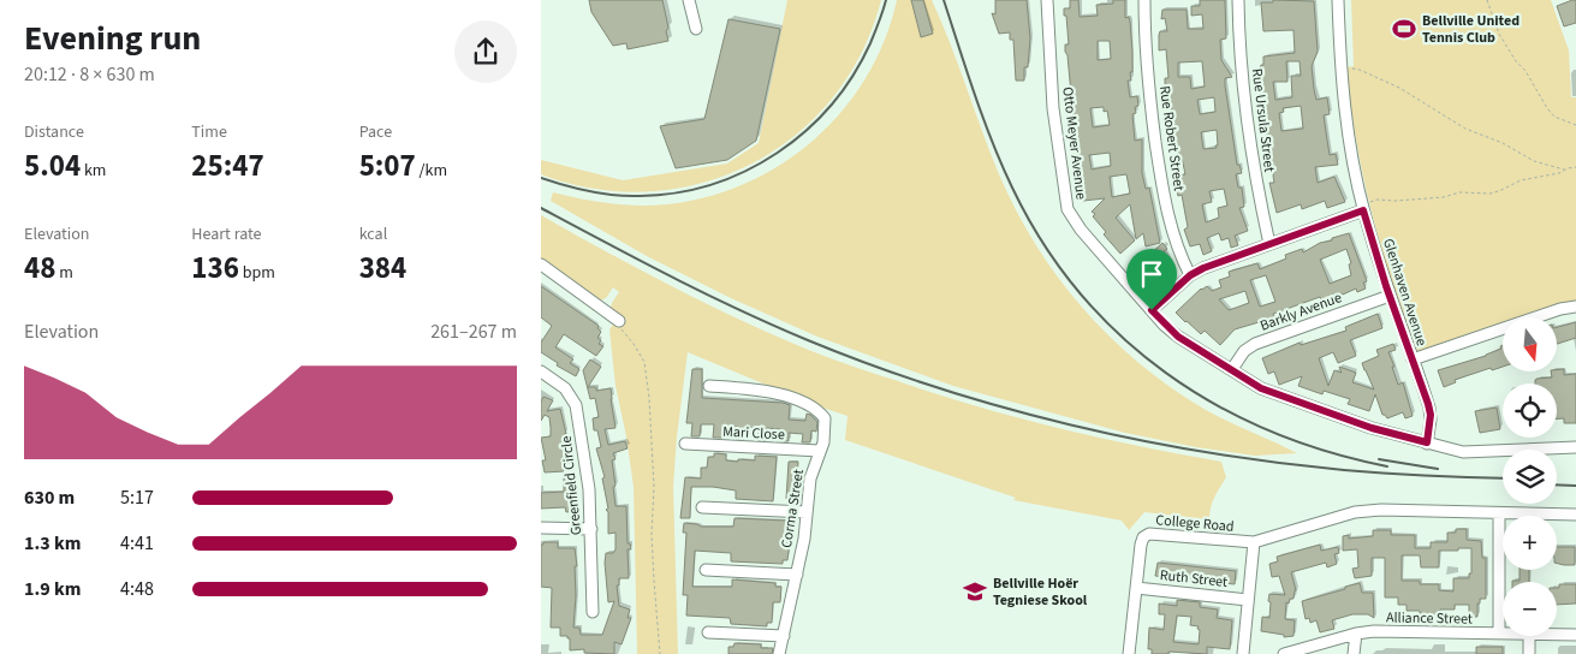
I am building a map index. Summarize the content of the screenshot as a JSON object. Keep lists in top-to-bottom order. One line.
{"streets":{"street":["Rue Ursula Street","Rue Robert Street","Otto Meyer Avenue","Glenhaven Avenue","Barkly Avenue","Mari Close","Greenfield Circle","Corma Street","College Road","Ruth Street","Alliance Street"]},"crossings":[["Otto Meyer Avenue","Glenhaven Avenue"],["Otto Meyer Avenue","Barkly Avenue"],["Glenhaven Avenue","Barkly Avenue"],["Mari Close","Corma Street"],["College Road","Ruth Street"]],"places":{"sports":["Bellville United Tennis Club"],"school or university":["Bellville Hoër Tegniese Skool"]},"north":"bottom","page":{"heading":["Evening run","20:12 · 8 × 630 m"],"stats":[["Distance","5.04 km"],["Time","25:47"],["Pace","5:07 /km"],["Elevation","48 m"],["Heart rate","136 bpm"],["kcal","384"]],"chart":["Elevation","261–267 m"],"map_buttons":["+","−"],"list":[{"name":"630 m","note":"5:17"},{"name":"1.3 km","note":"4:41"},{"name":"1.9 km","note":"4:48"}]}}
